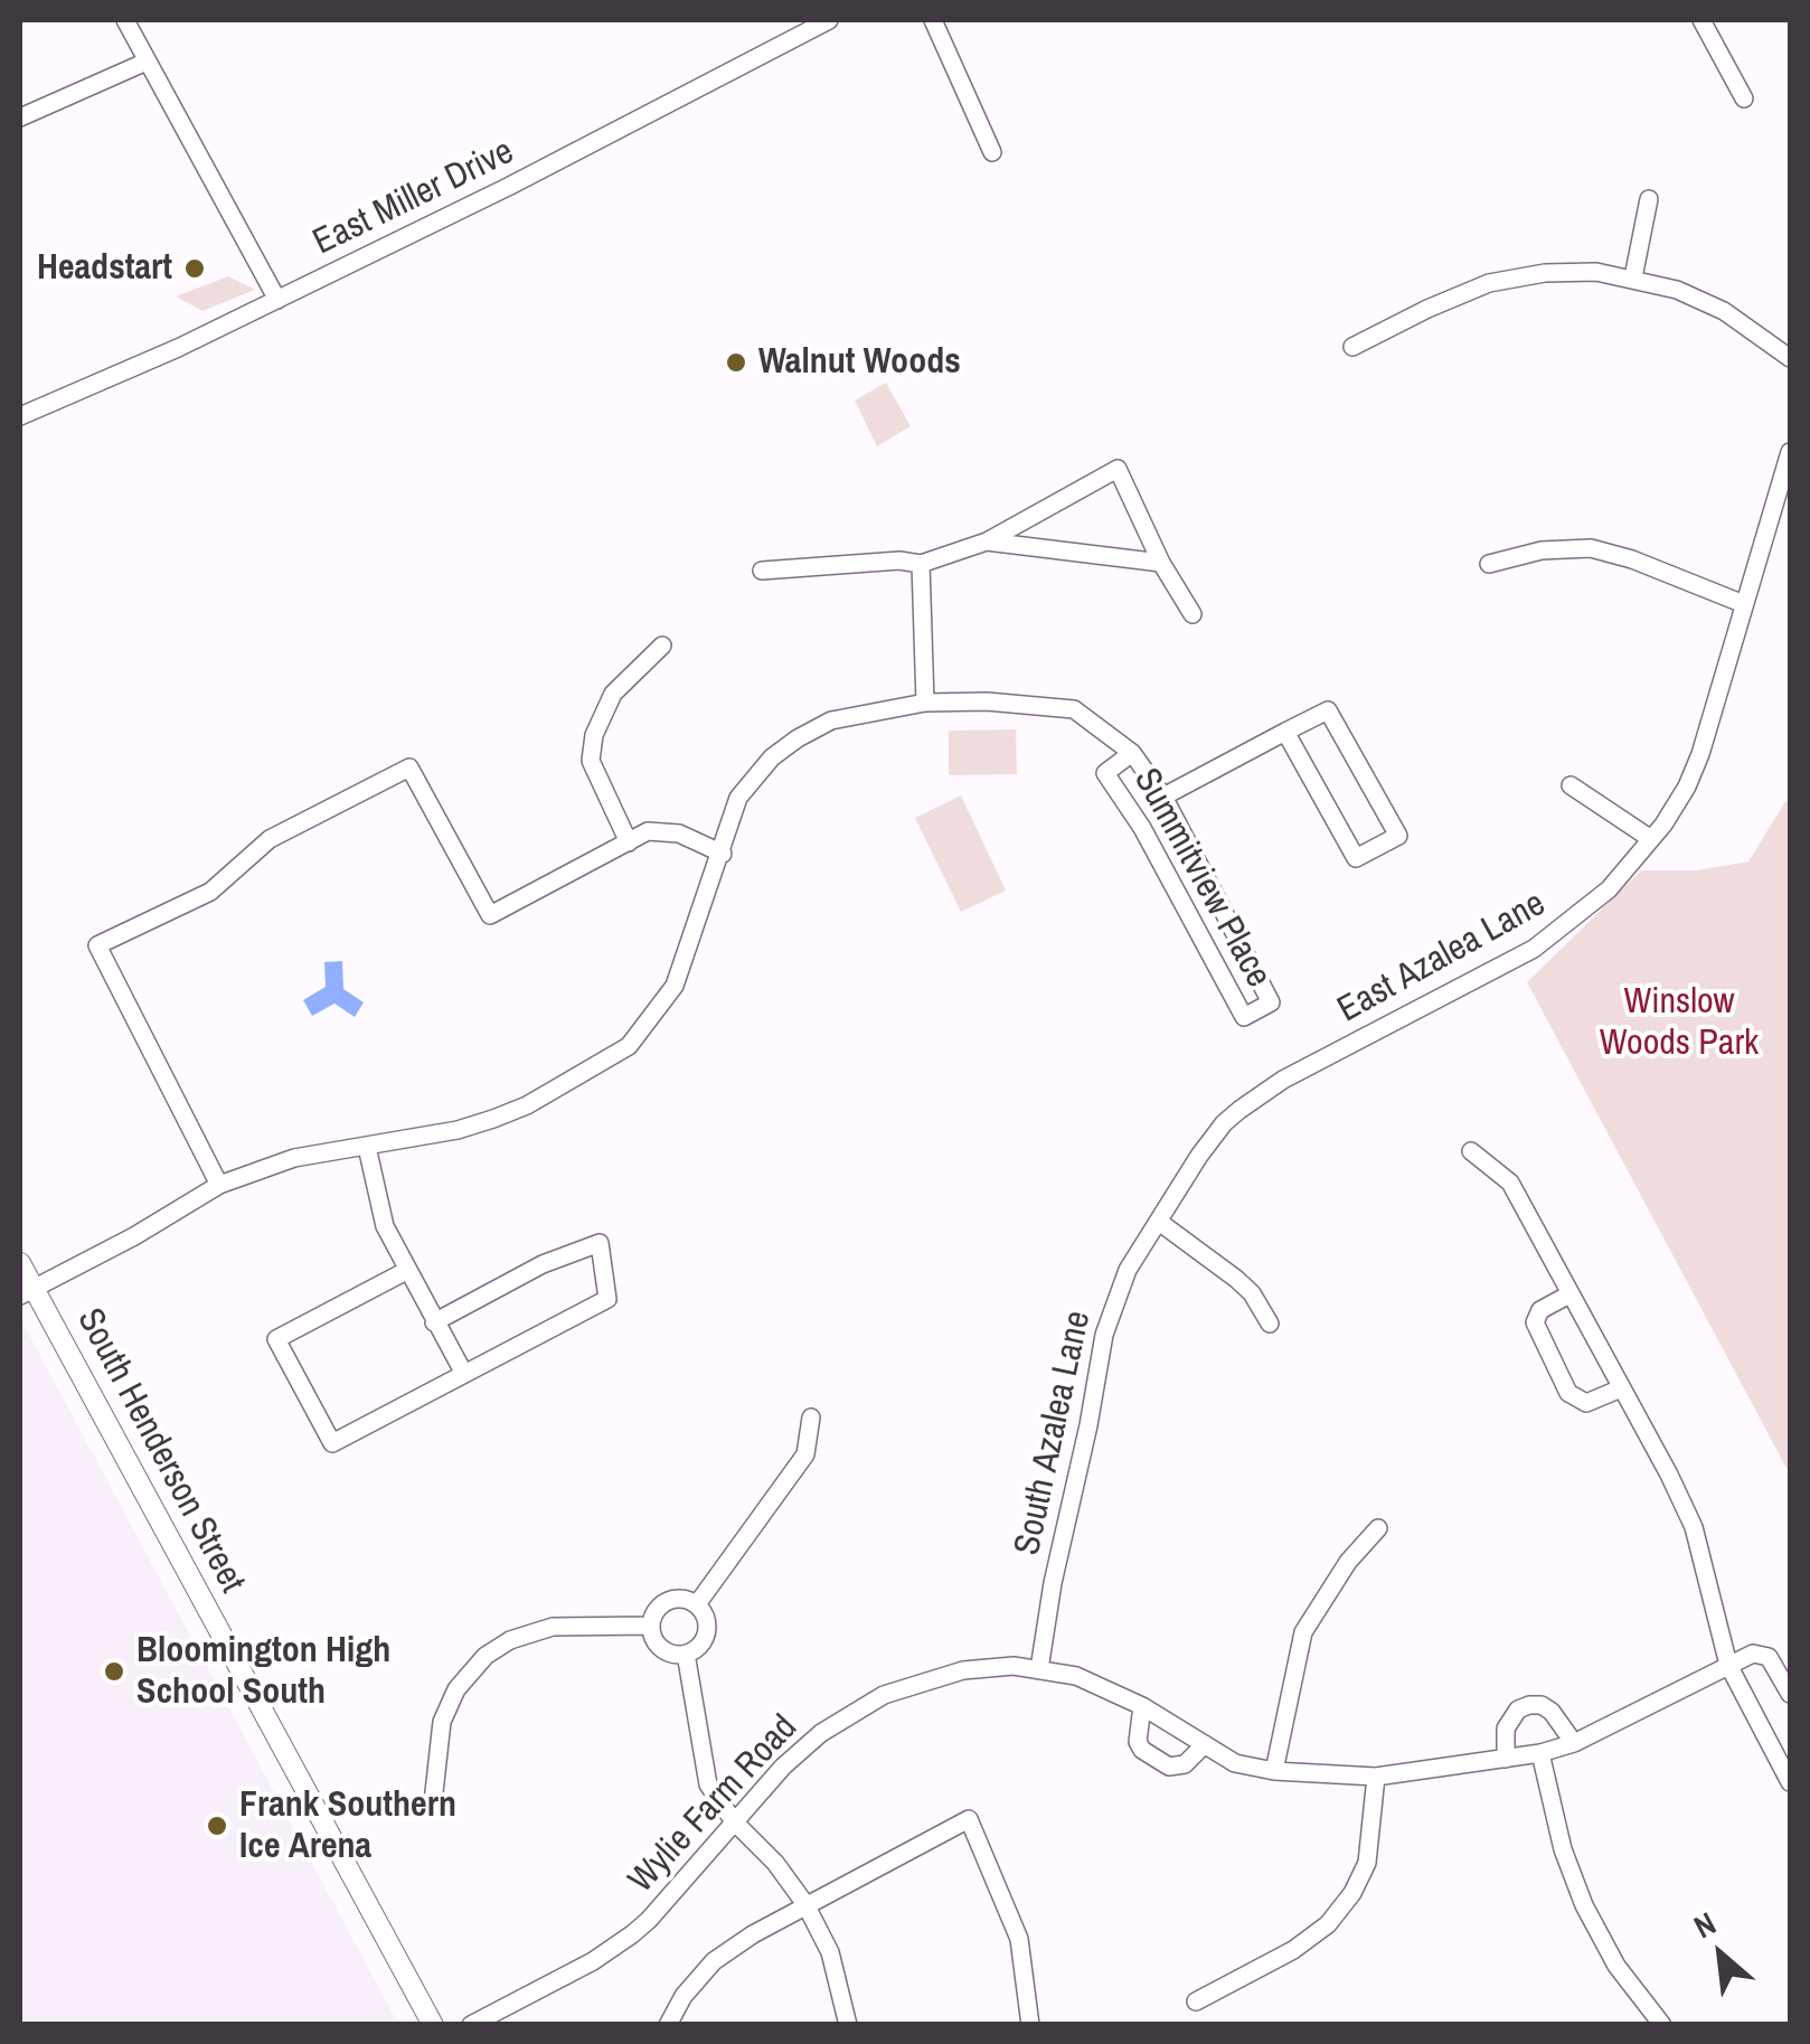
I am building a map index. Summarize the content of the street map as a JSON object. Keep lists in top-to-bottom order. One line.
{"streets":{"street":["East Miller Drive","Summitview Place","East Azalea Lane","South Azalea Lane","South Henderson Street","Wylie Farm Road"]},"crossings":[["East Azalea Lane","South Azalea Lane"],["South Azalea Lane","Wylie Farm Road"]],"parks":["Winslow Woods Park"],"places":["Headstart","Walnut Woods","Bloomington High School South","Frank Southern Ice Arena"],"north":"top left"}
